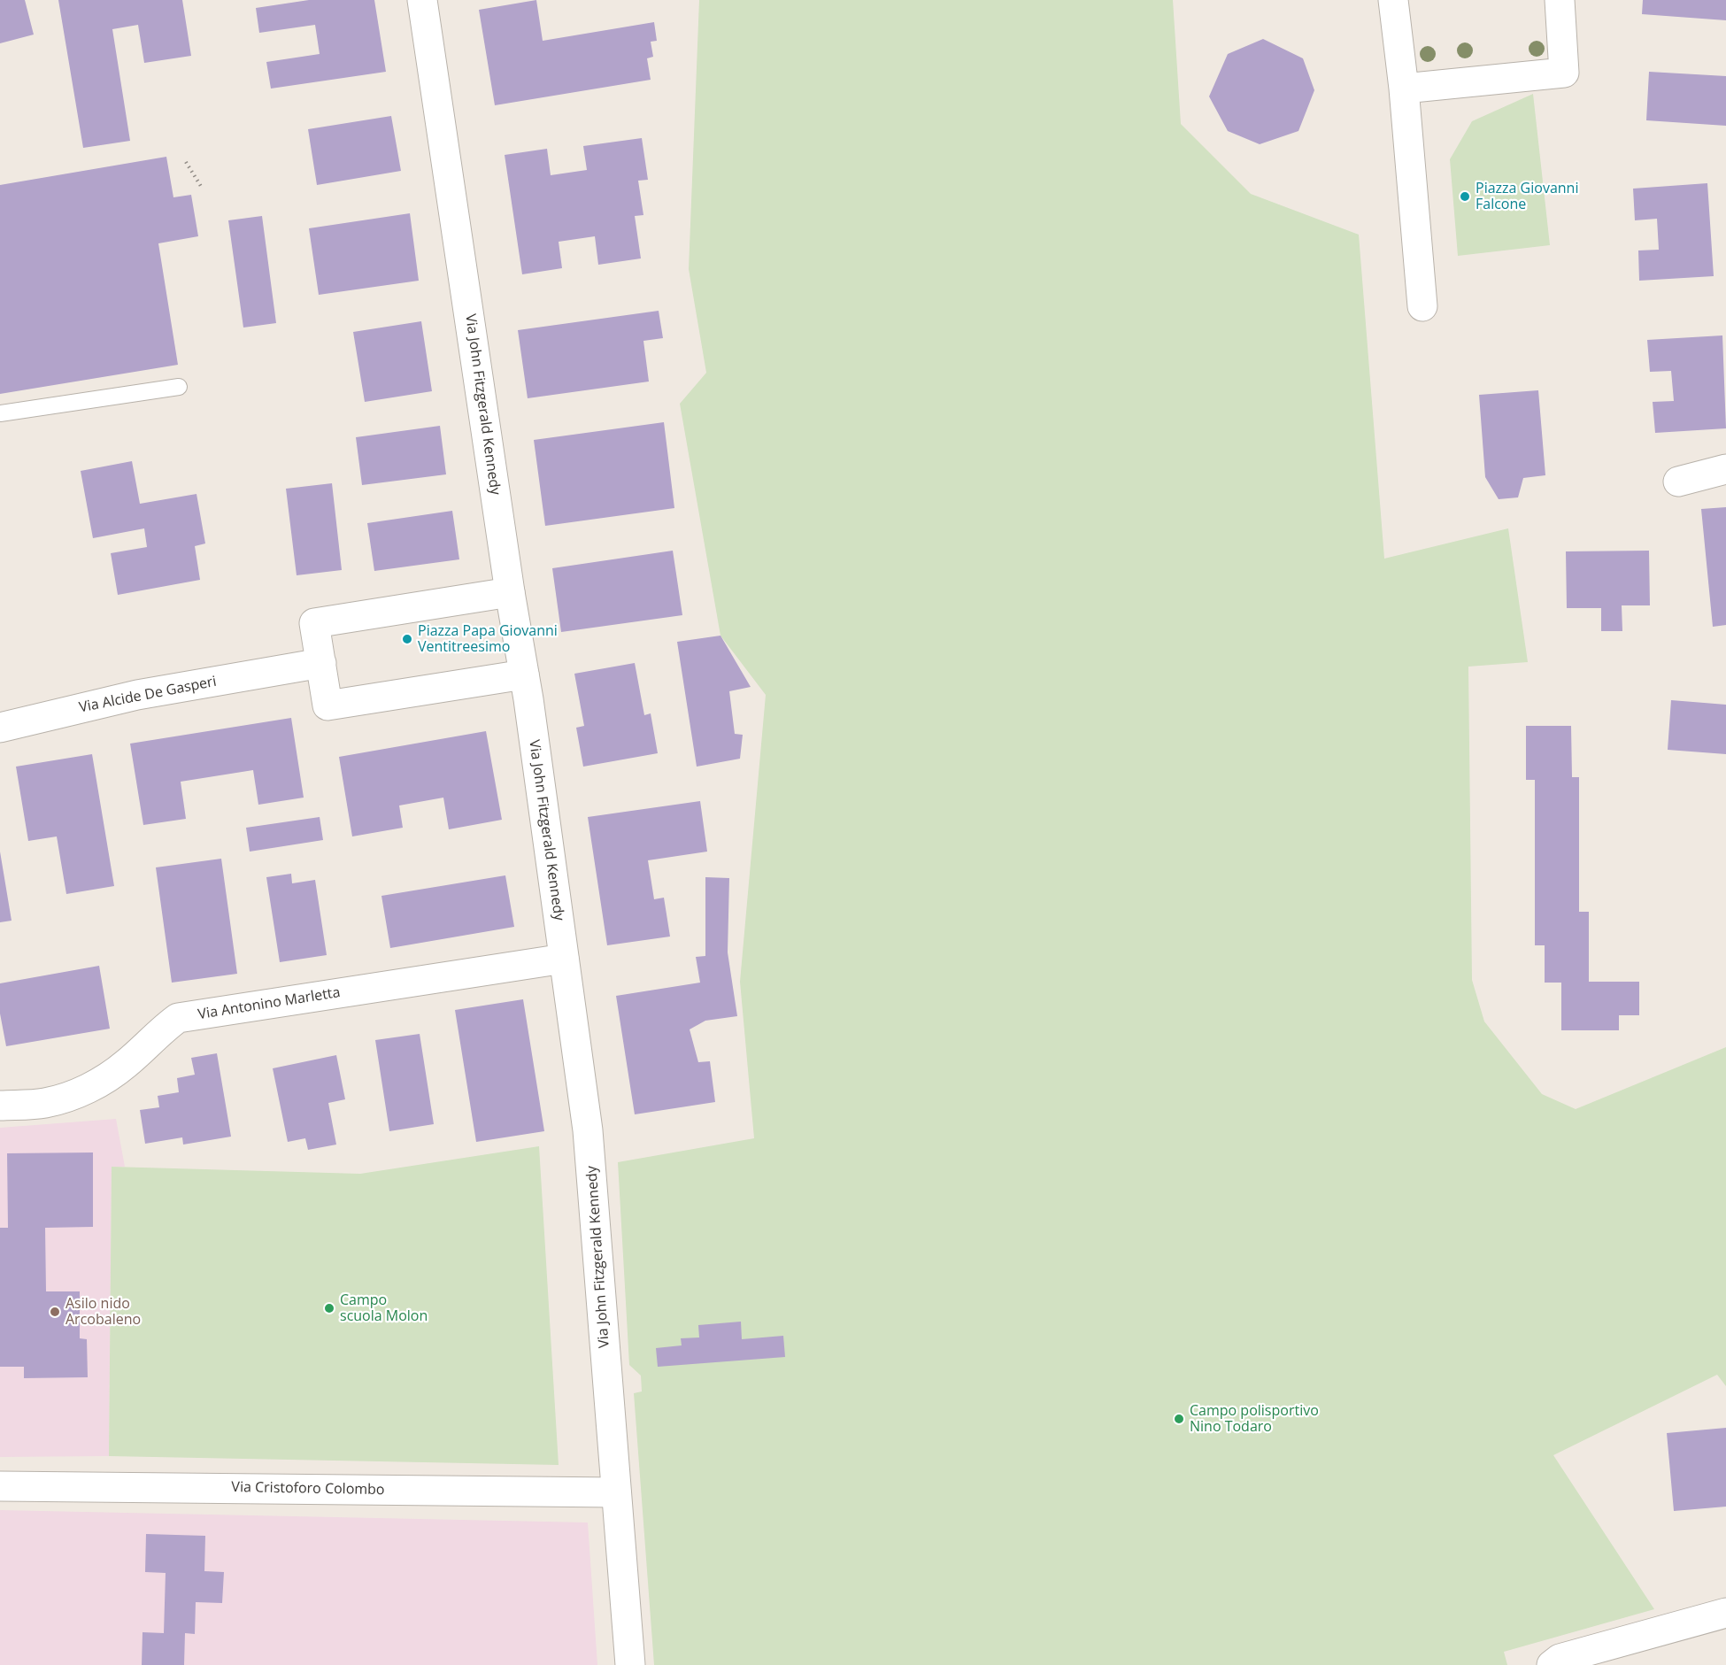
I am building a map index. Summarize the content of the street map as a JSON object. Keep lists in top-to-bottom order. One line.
{"streets":{"street":["Via John Fitzgerald Kennedy","Via Alcide De Gasperi","Via Antonino Marletta","Via Cristoforo Colombo"]},"crossings":[["Via John Fitzgerald Kennedy","Via Antonino Marletta"],["Via John Fitzgerald Kennedy","Via Cristoforo Colombo"]],"places":["Piazza Giovanni Falcone","Piazza Papa Giovanni Ventitreesimo","Campo scuola Molon","Asilo nido Arcobaleno","Campo polisportivo Nino Todaro"]}
